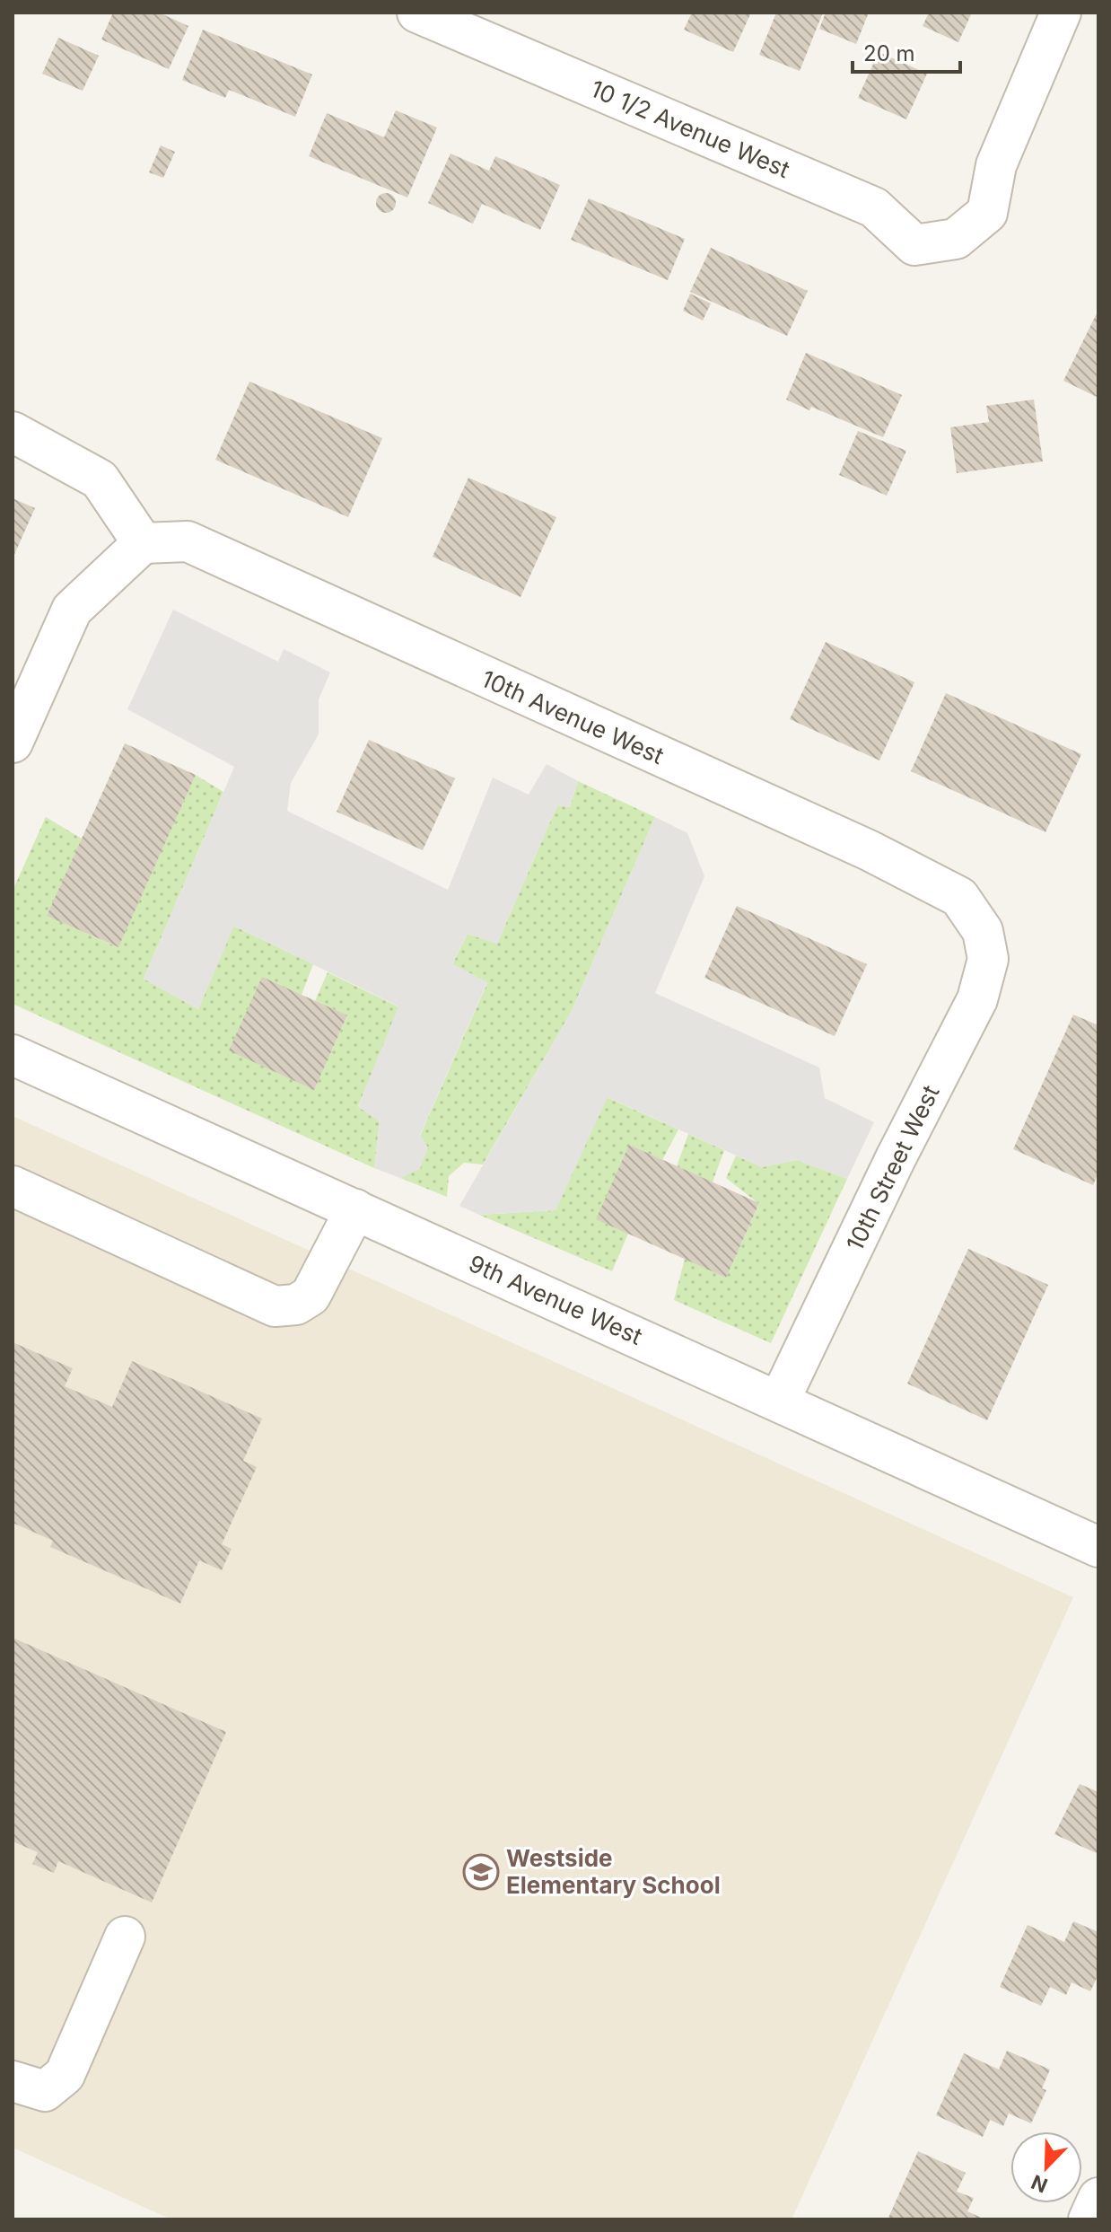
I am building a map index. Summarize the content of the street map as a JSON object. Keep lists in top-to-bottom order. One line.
{"streets":{"street":["10 1/2 Avenue West","10th Avenue West","10th Street West","9th Avenue West"]},"crossings":[["10th Avenue West","10th Street West"],["10th Street West","9th Avenue West"]],"places":{"school or university":["Westside Elementary School"]},"scale_bar":"20 m","north":"bottom left"}
